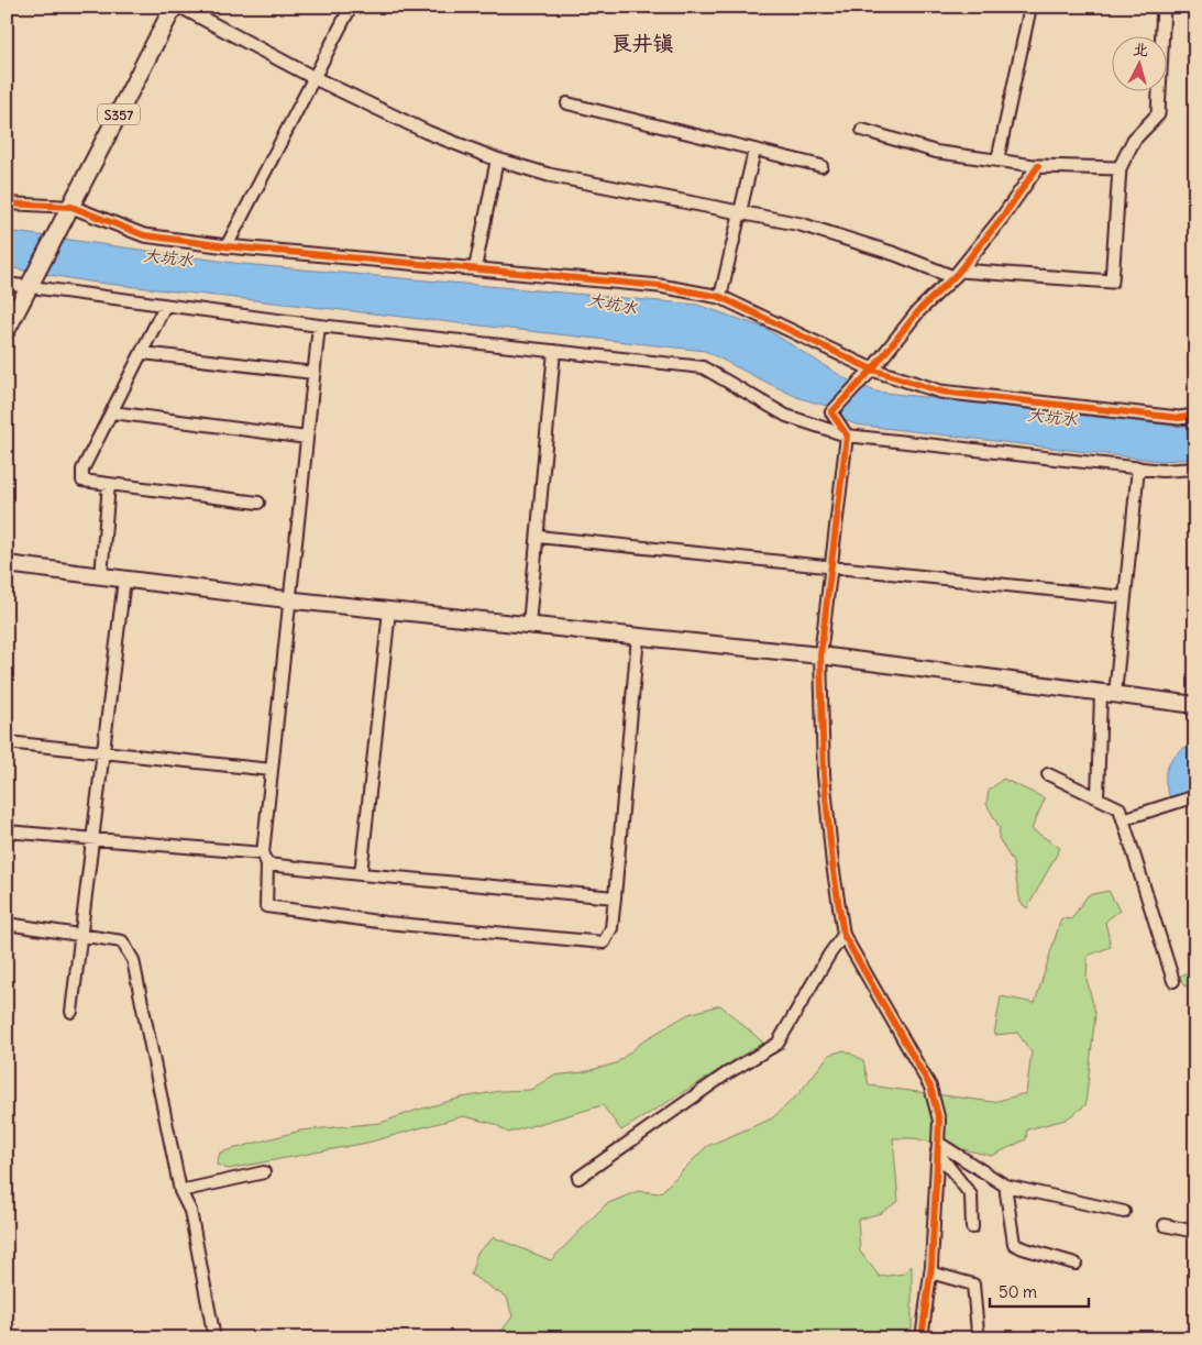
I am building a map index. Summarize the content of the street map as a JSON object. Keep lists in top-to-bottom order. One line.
{"streets":{"main road":["S357"]},"districts":["良井镇"],"water":["大坑水"],"scale_bar":"50 m","north":"top"}
